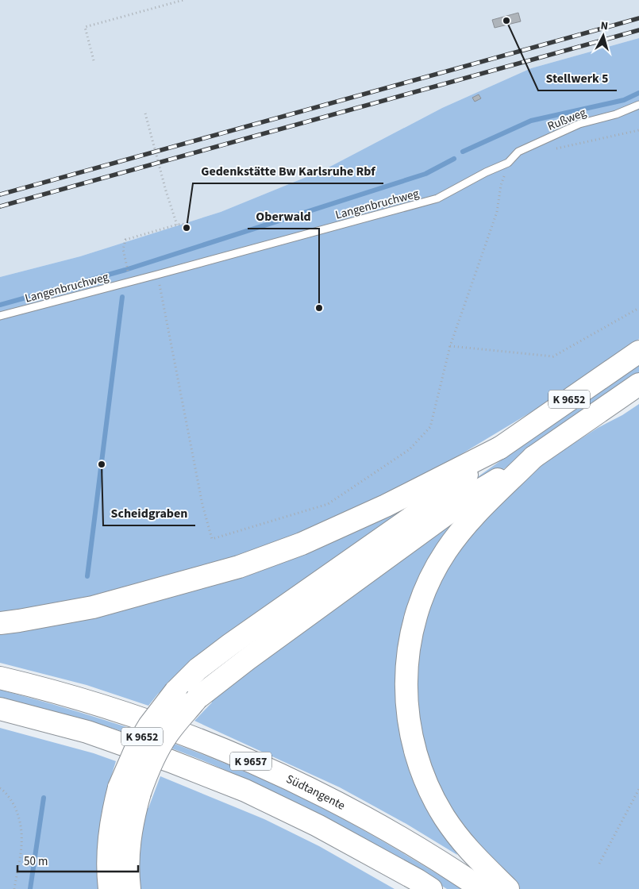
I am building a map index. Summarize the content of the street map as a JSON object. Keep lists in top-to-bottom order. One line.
{"streets":{"main road":["K 9652","K 9657","Südtangente"],"lane":["Rußweg","Langenbruchweg"]},"crossings":[["Rußweg","Langenbruchweg"]],"places":["Stellwerk 5","Gedenkstätte Bw Karlsruhe Rbf","Oberwald","Scheidgraben"],"scale_bar":"50 m","north":"top"}
